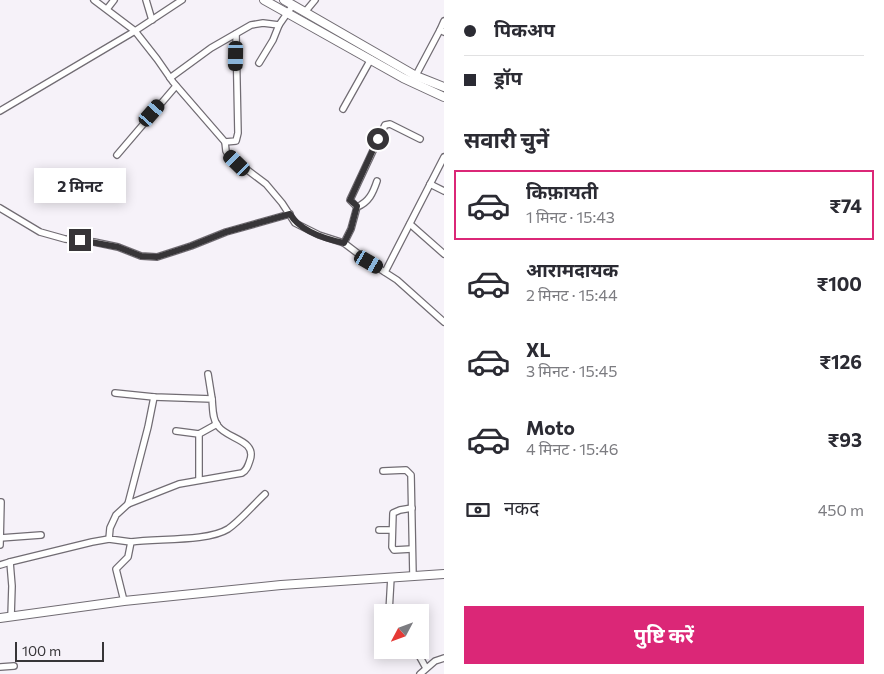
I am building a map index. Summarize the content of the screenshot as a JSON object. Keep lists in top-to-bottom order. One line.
{"scale_bar":"100 m","north":"bottom left","page":{"banner":["पिकअप","ड्रॉप"],"heading":"सवारी चुनें","bubble":"2 मिनट","list":[{"name":"किफ़ायती","note":"1 मिनट · 15:43","value":"₹74"},{"name":"आरामदायक","note":"2 मिनट · 15:44","value":"₹100"},{"name":"XL","note":"3 मिनट · 15:45","value":"₹126"},{"name":"Moto","note":"4 मिनट · 15:46","value":"₹93"}],"pay":["नकद","450 m"],"buttons":"पुष्टि करें","scale":"100 m"}}
